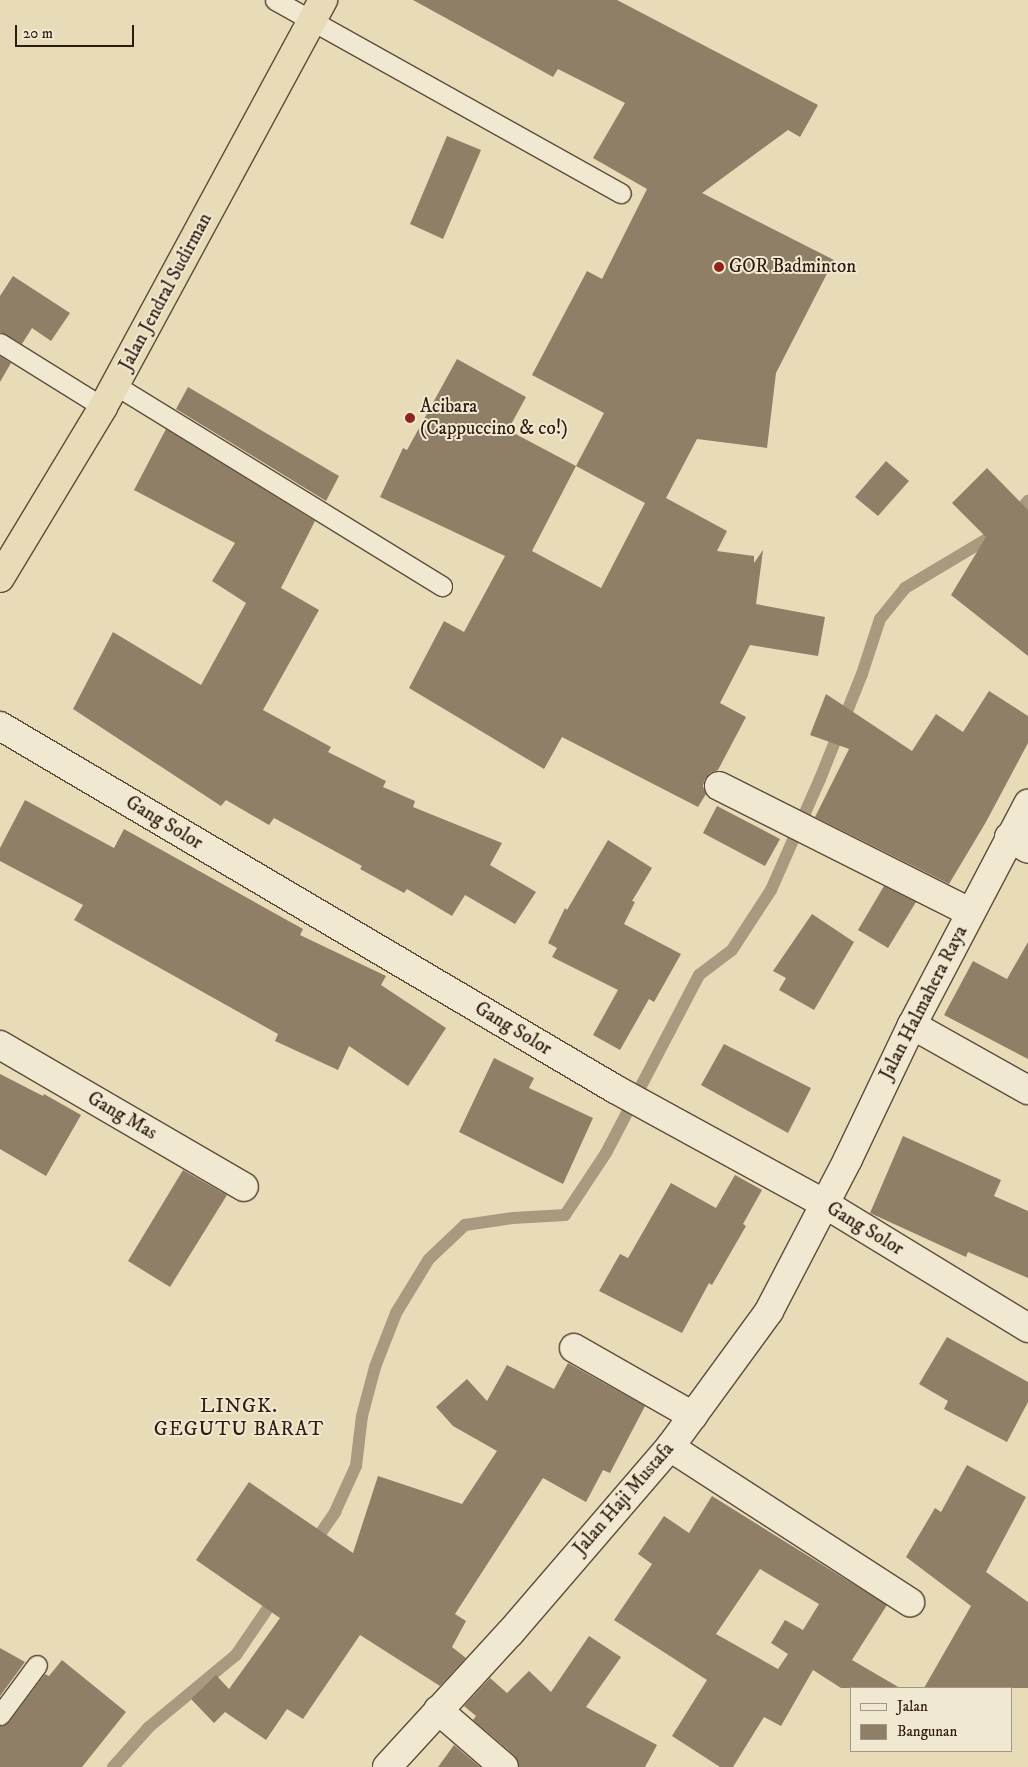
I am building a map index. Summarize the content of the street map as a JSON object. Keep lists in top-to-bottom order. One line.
{"streets":{"highway":["Jalan Jendral Sudirman"],"street":["Gang Solor","Jalan Halmahera Raya","Gang Mas","Jalan Haji Mustafa"]},"crossings":[["Gang Solor","Jalan Halmahera Raya"],["Gang Solor","Jalan Haji Mustafa"],["Jalan Halmahera Raya","Jalan Haji Mustafa"]],"districts":["LINGK. GEGUTU BARAT"],"places":["GOR Badminton","Acibara (Cappuccino & co!)"],"legend":["Jalan","Bangunan"],"scale_bar":"20 m"}
